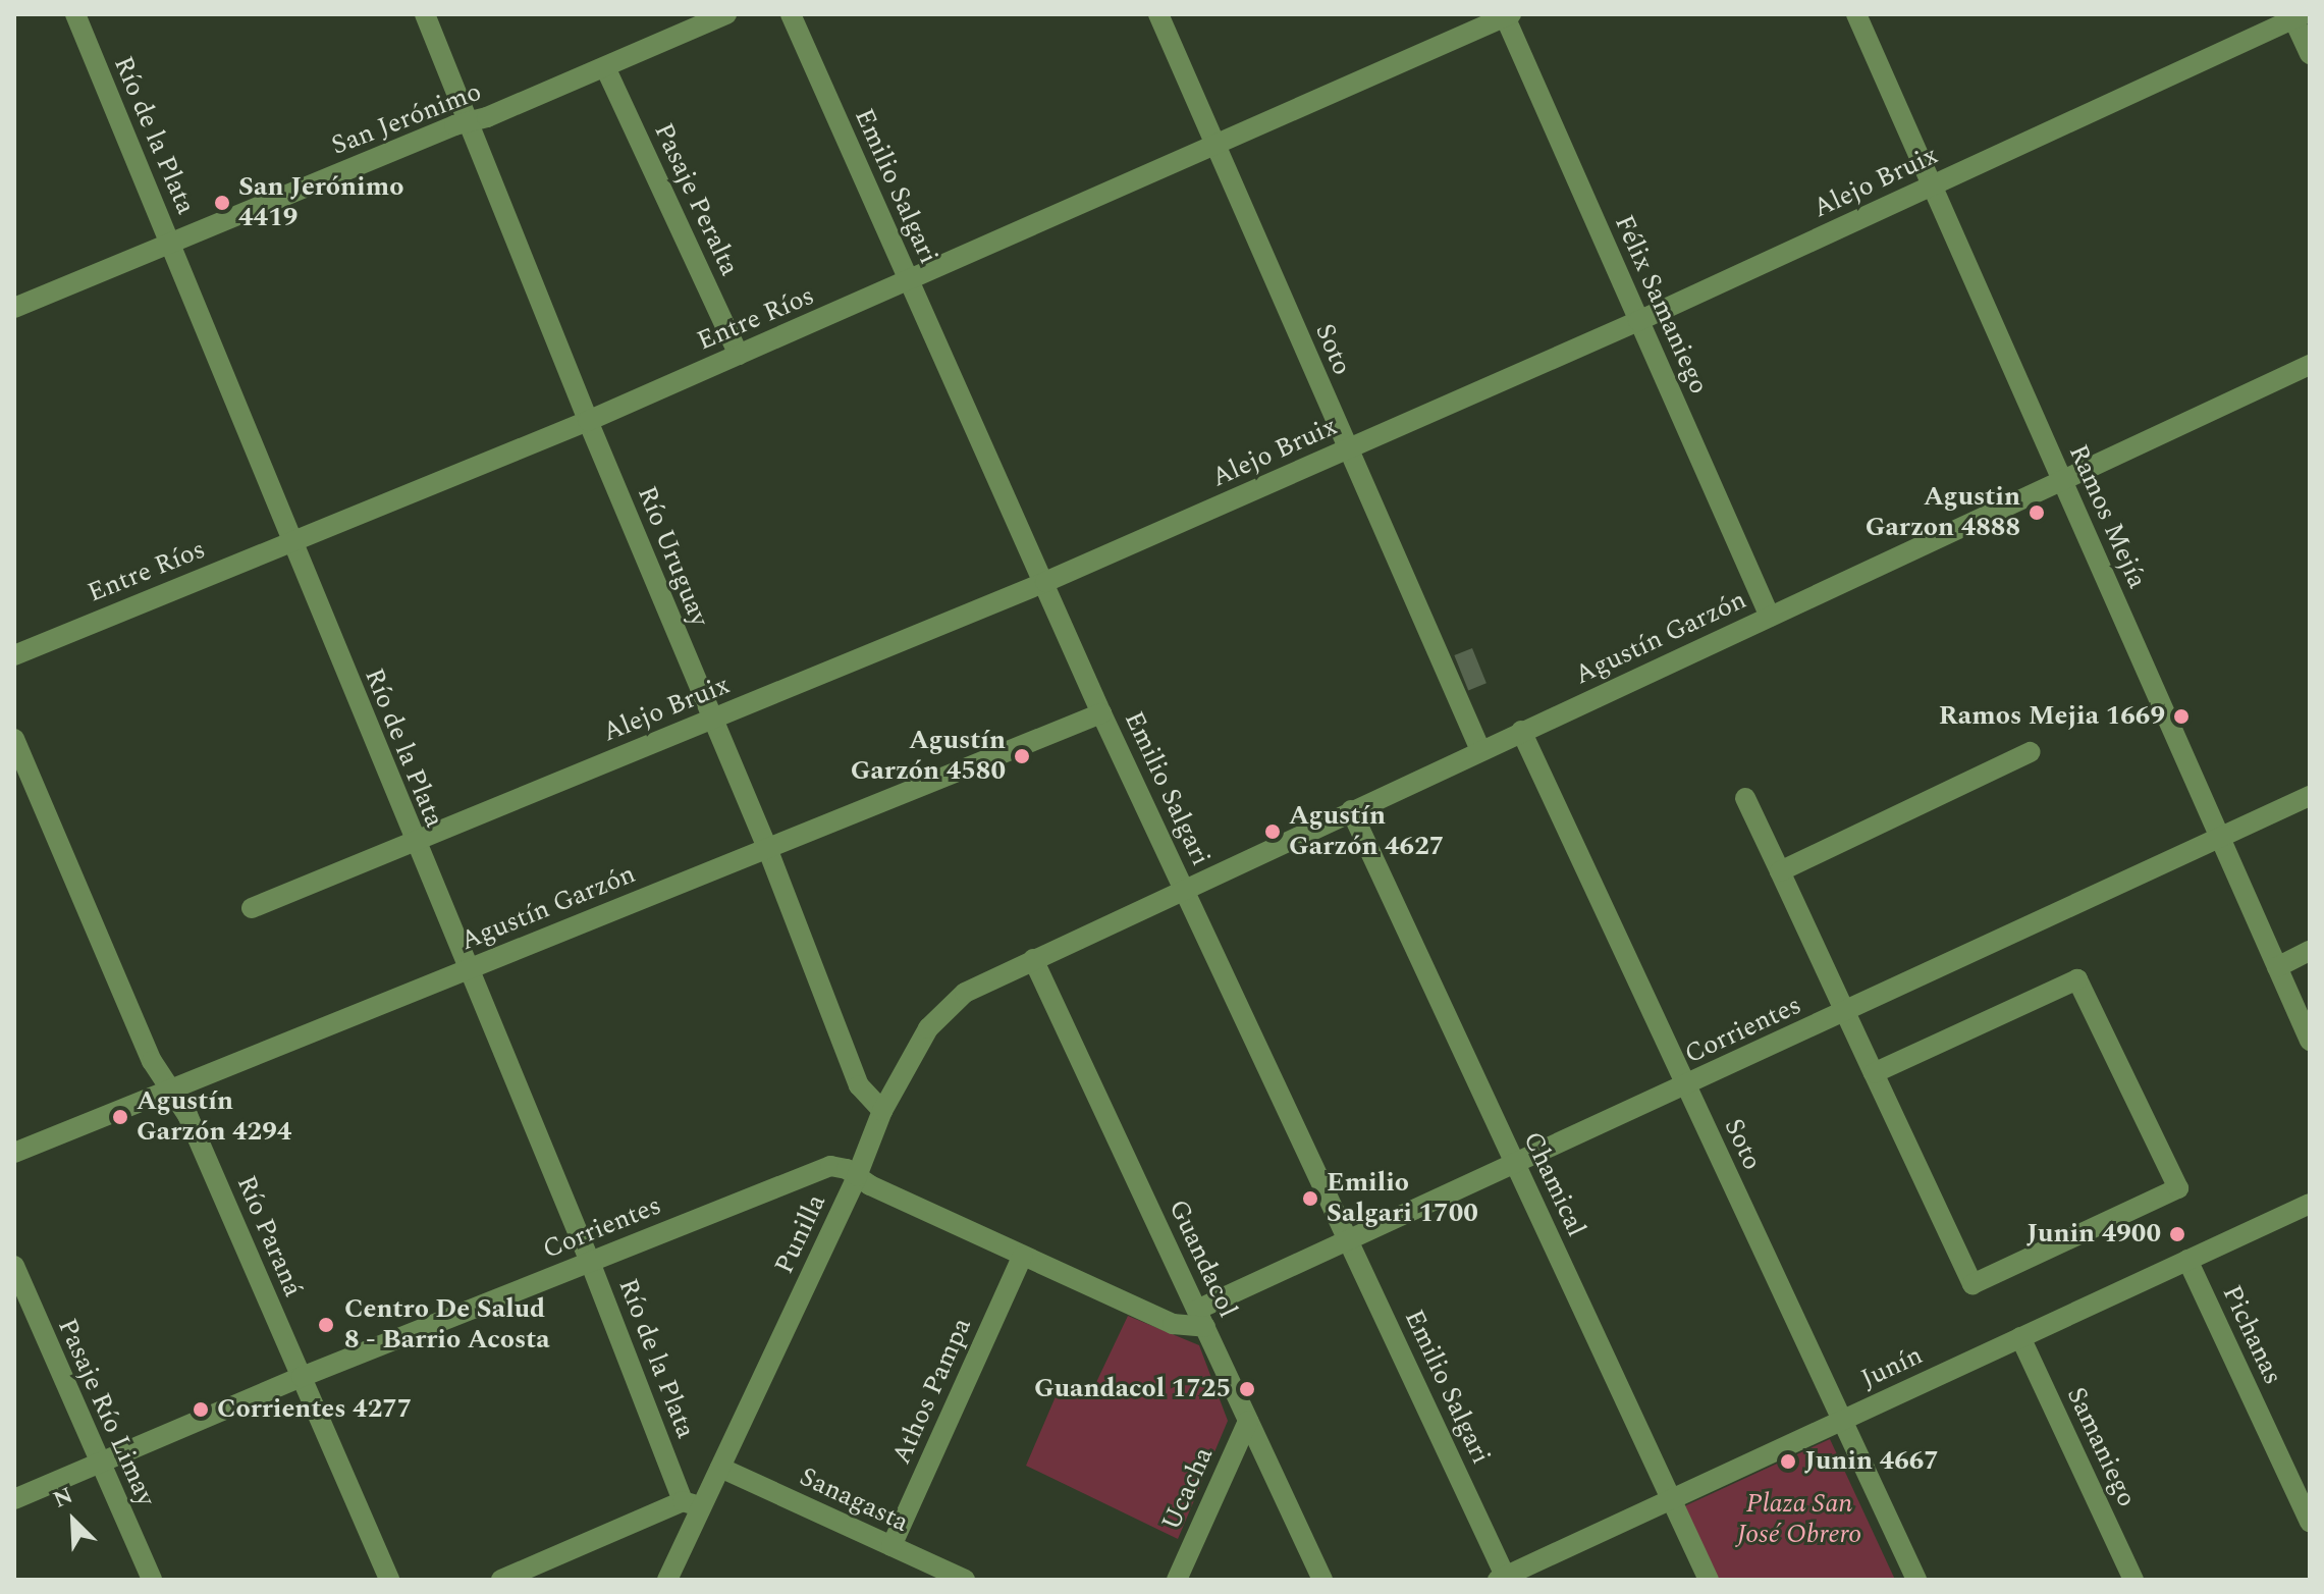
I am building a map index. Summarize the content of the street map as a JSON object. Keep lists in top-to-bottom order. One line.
{"streets":{"street":["San Jerónimo","Río de la Plata","Alejo Bruix","Emilio Salgari","Pasaje Peralta","Félix Samaniego","Entre Ríos","Soto","Ramos Mejía","Río Uruguay","Agustín Garzón","Corrientes","Chamical","Punilla","Río Paraná","Guandacol","Pichanas","Junín","Athos Pampa","Pasaje Río Limay","Samaniego","Ucacha","Sanagasta"]},"crossings":[["San Jerónimo","Río de la Plata"],["San Jerónimo","Pasaje Peralta"],["San Jerónimo","Río Uruguay"],["Río de la Plata","Alejo Bruix"],["Río de la Plata","Entre Ríos"],["Río de la Plata","Agustín Garzón"],["Río de la Plata","Corrientes"],["Río de la Plata","Punilla"],["Alejo Bruix","Emilio Salgari"],["Alejo Bruix","Félix Samaniego"],["Alejo Bruix","Soto"],["Alejo Bruix","Ramos Mejía"],["Alejo Bruix","Río Uruguay"],["Emilio Salgari","Entre Ríos"],["Emilio Salgari","Agustín Garzón"],["Emilio Salgari","Corrientes"],["Emilio Salgari","Junín"],["Pasaje Peralta","Entre Ríos"],["Félix Samaniego","Entre Ríos"],["Félix Samaniego","Agustín Garzón"],["Entre Ríos","Soto"],["Entre Ríos","Río Uruguay"],["Soto","Agustín Garzón"],["Soto","Corrientes"],["Soto","Junín"],["Ramos Mejía","Agustín Garzón"],["Ramos Mejía","Corrientes"],["Río Uruguay","Agustín Garzón"],["Río Uruguay","Punilla"],["Agustín Garzón","Chamical"],["Agustín Garzón","Punilla"],["Agustín Garzón","Río Paraná"],["Agustín Garzón","Guandacol"],["Corrientes","Chamical"],["Corrientes","Punilla"],["Corrientes","Río Paraná"],["Corrientes","Guandacol"],["Corrientes","Athos Pampa"],["Corrientes","Pasaje Río Limay"],["Chamical","Junín"],["Punilla","Guandacol"],["Punilla","Sanagasta"],["Guandacol","Ucacha"],["Pichanas","Junín"],["Junín","Samaniego"],["Athos Pampa","Sanagasta"]],"parks":["Plaza San José Obrero"],"places":["San Jerónimo 4419","Agustin Garzon 4888","Ramos Mejia 1669","Agustín Garzón 4580","Agustín Garzón 4627","Agustín Garzón 4294","Emilio Salgari 1700","Junin 4900","Centro De Salud 8 - Barrio Acosta","Guandacol 1725","Corrientes 4277","Junin 4667"],"north":"top left"}
